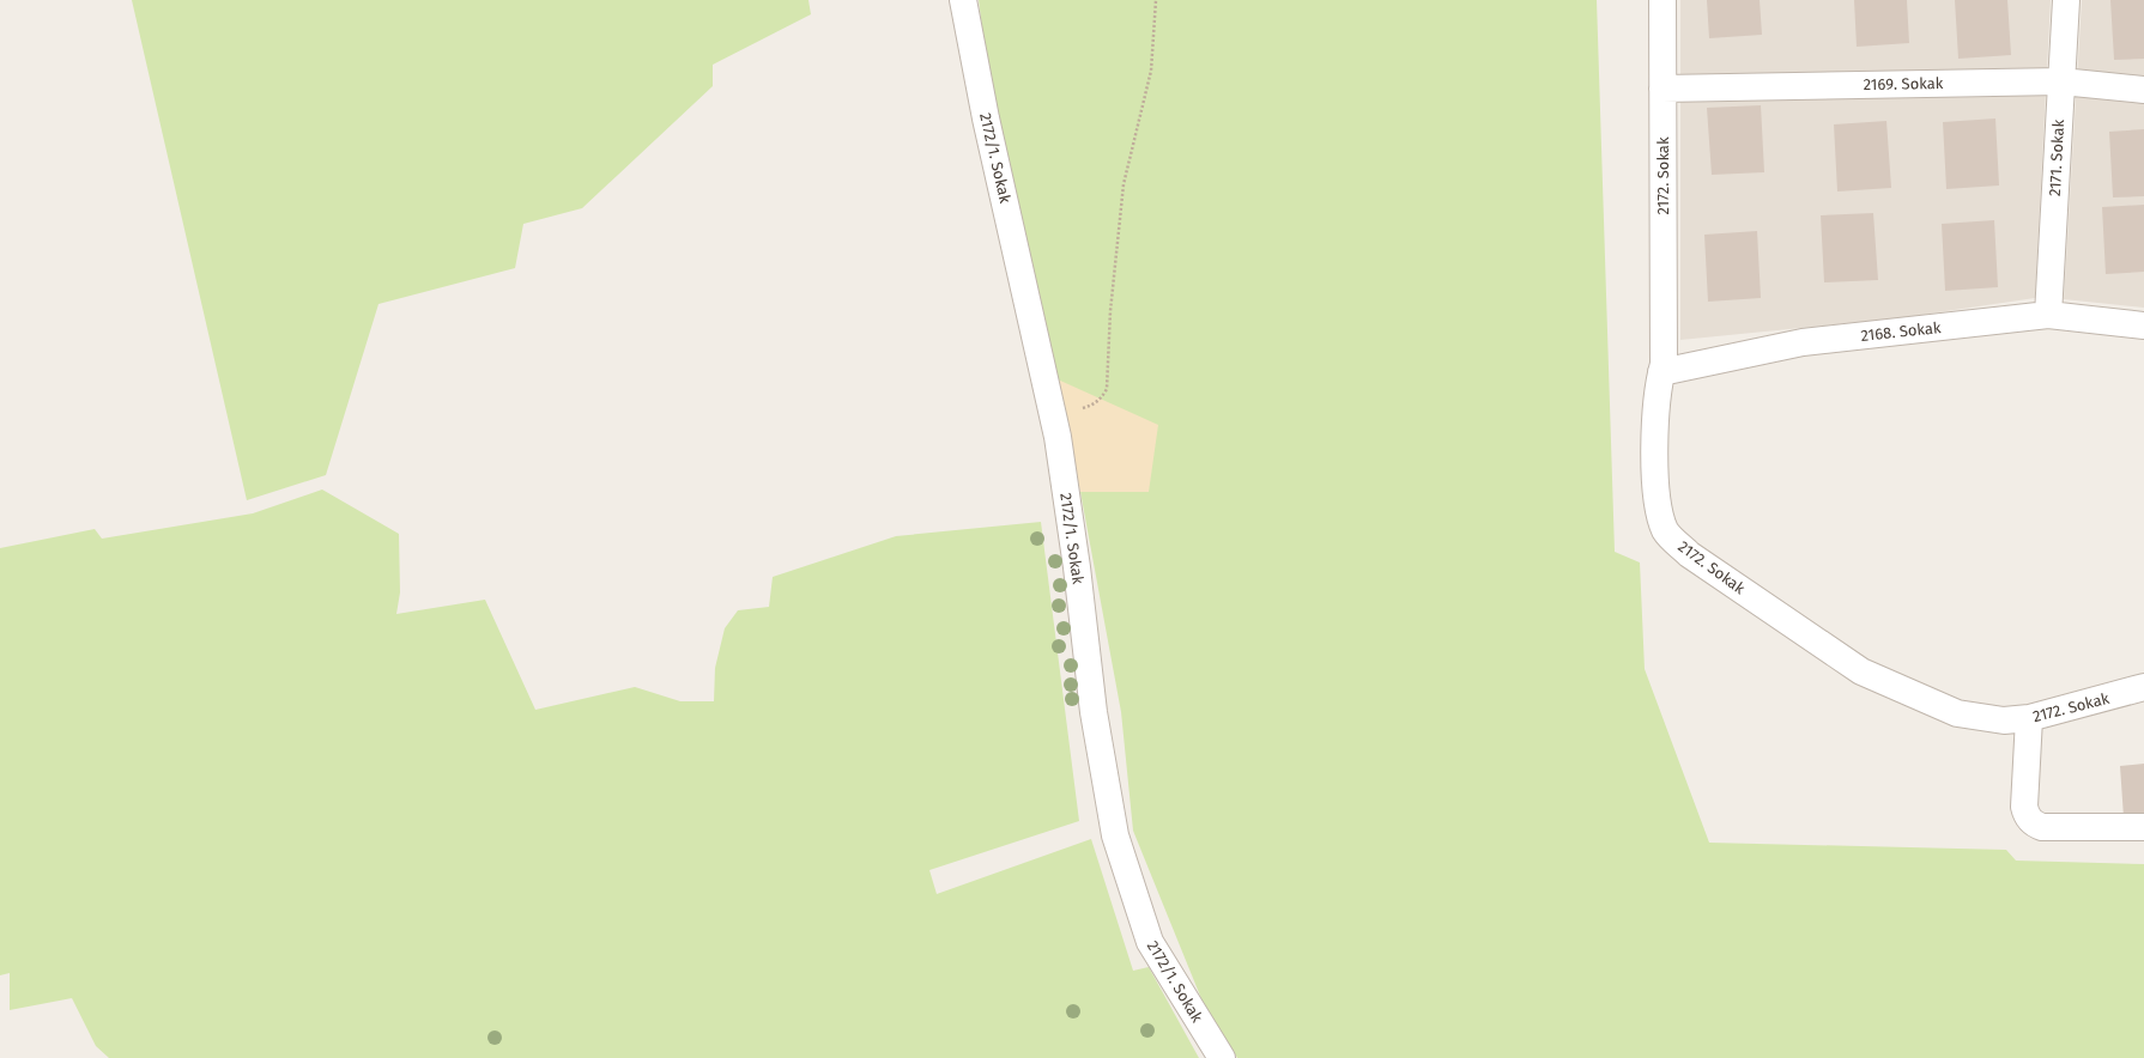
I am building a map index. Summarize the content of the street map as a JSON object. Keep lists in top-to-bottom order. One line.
{"streets":{"street":["2169. Sokak","2172/1. Sokak","2171. Sokak","2172. Sokak","2168. Sokak"]},"crossings":[["2169. Sokak","2171. Sokak"],["2169. Sokak","2172. Sokak"],["2171. Sokak","2168. Sokak"],["2172. Sokak","2168. Sokak"]]}
